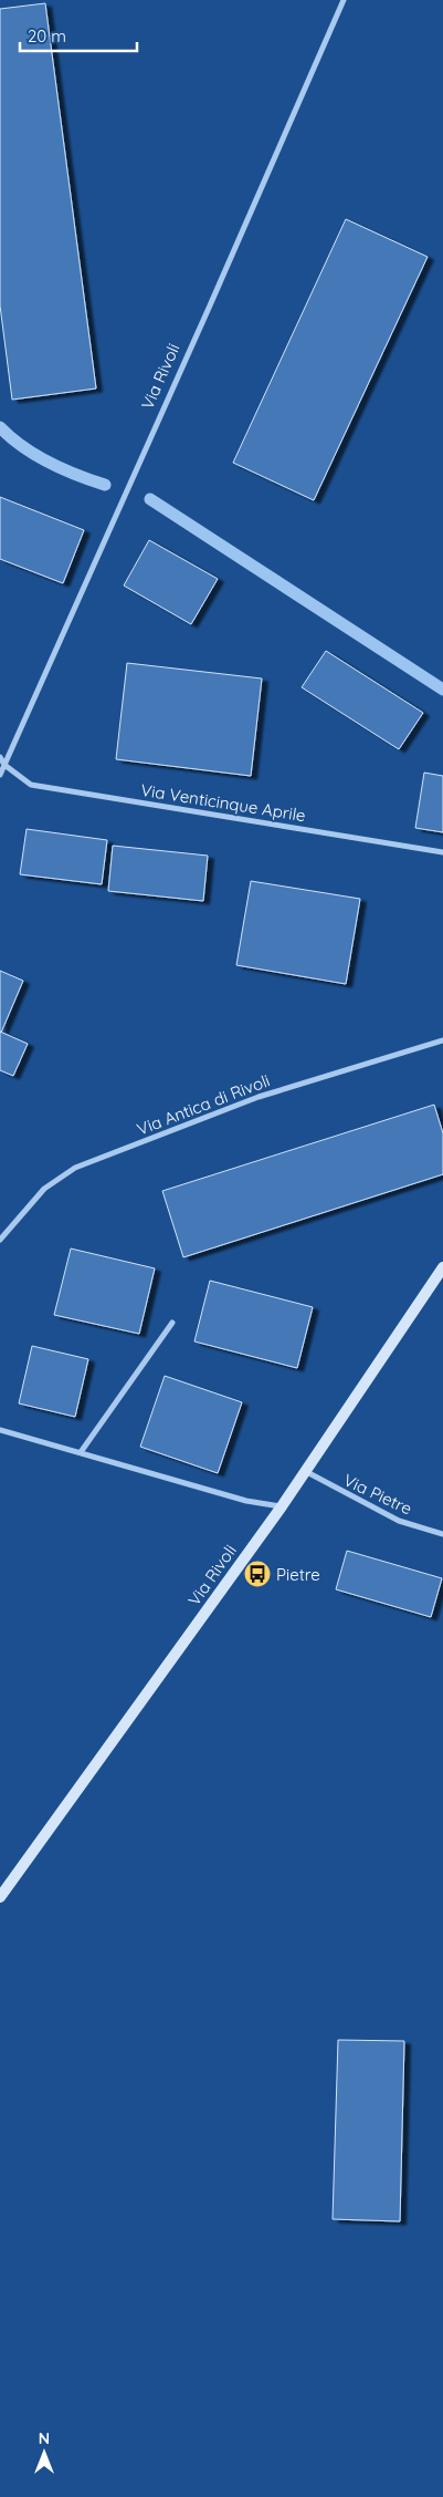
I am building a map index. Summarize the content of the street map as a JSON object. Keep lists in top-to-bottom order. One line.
{"streets":{"street":["Via Rivoli","Via Venticinque Aprile","Via Antica di Rivoli","Via Pietre"]},"crossings":[["Via Rivoli","Via Venticinque Aprile"],["Via Rivoli","Via Pietre"]],"places":{"bus stop":["Pietre"]},"scale_bar":"20 m","north":"top"}
